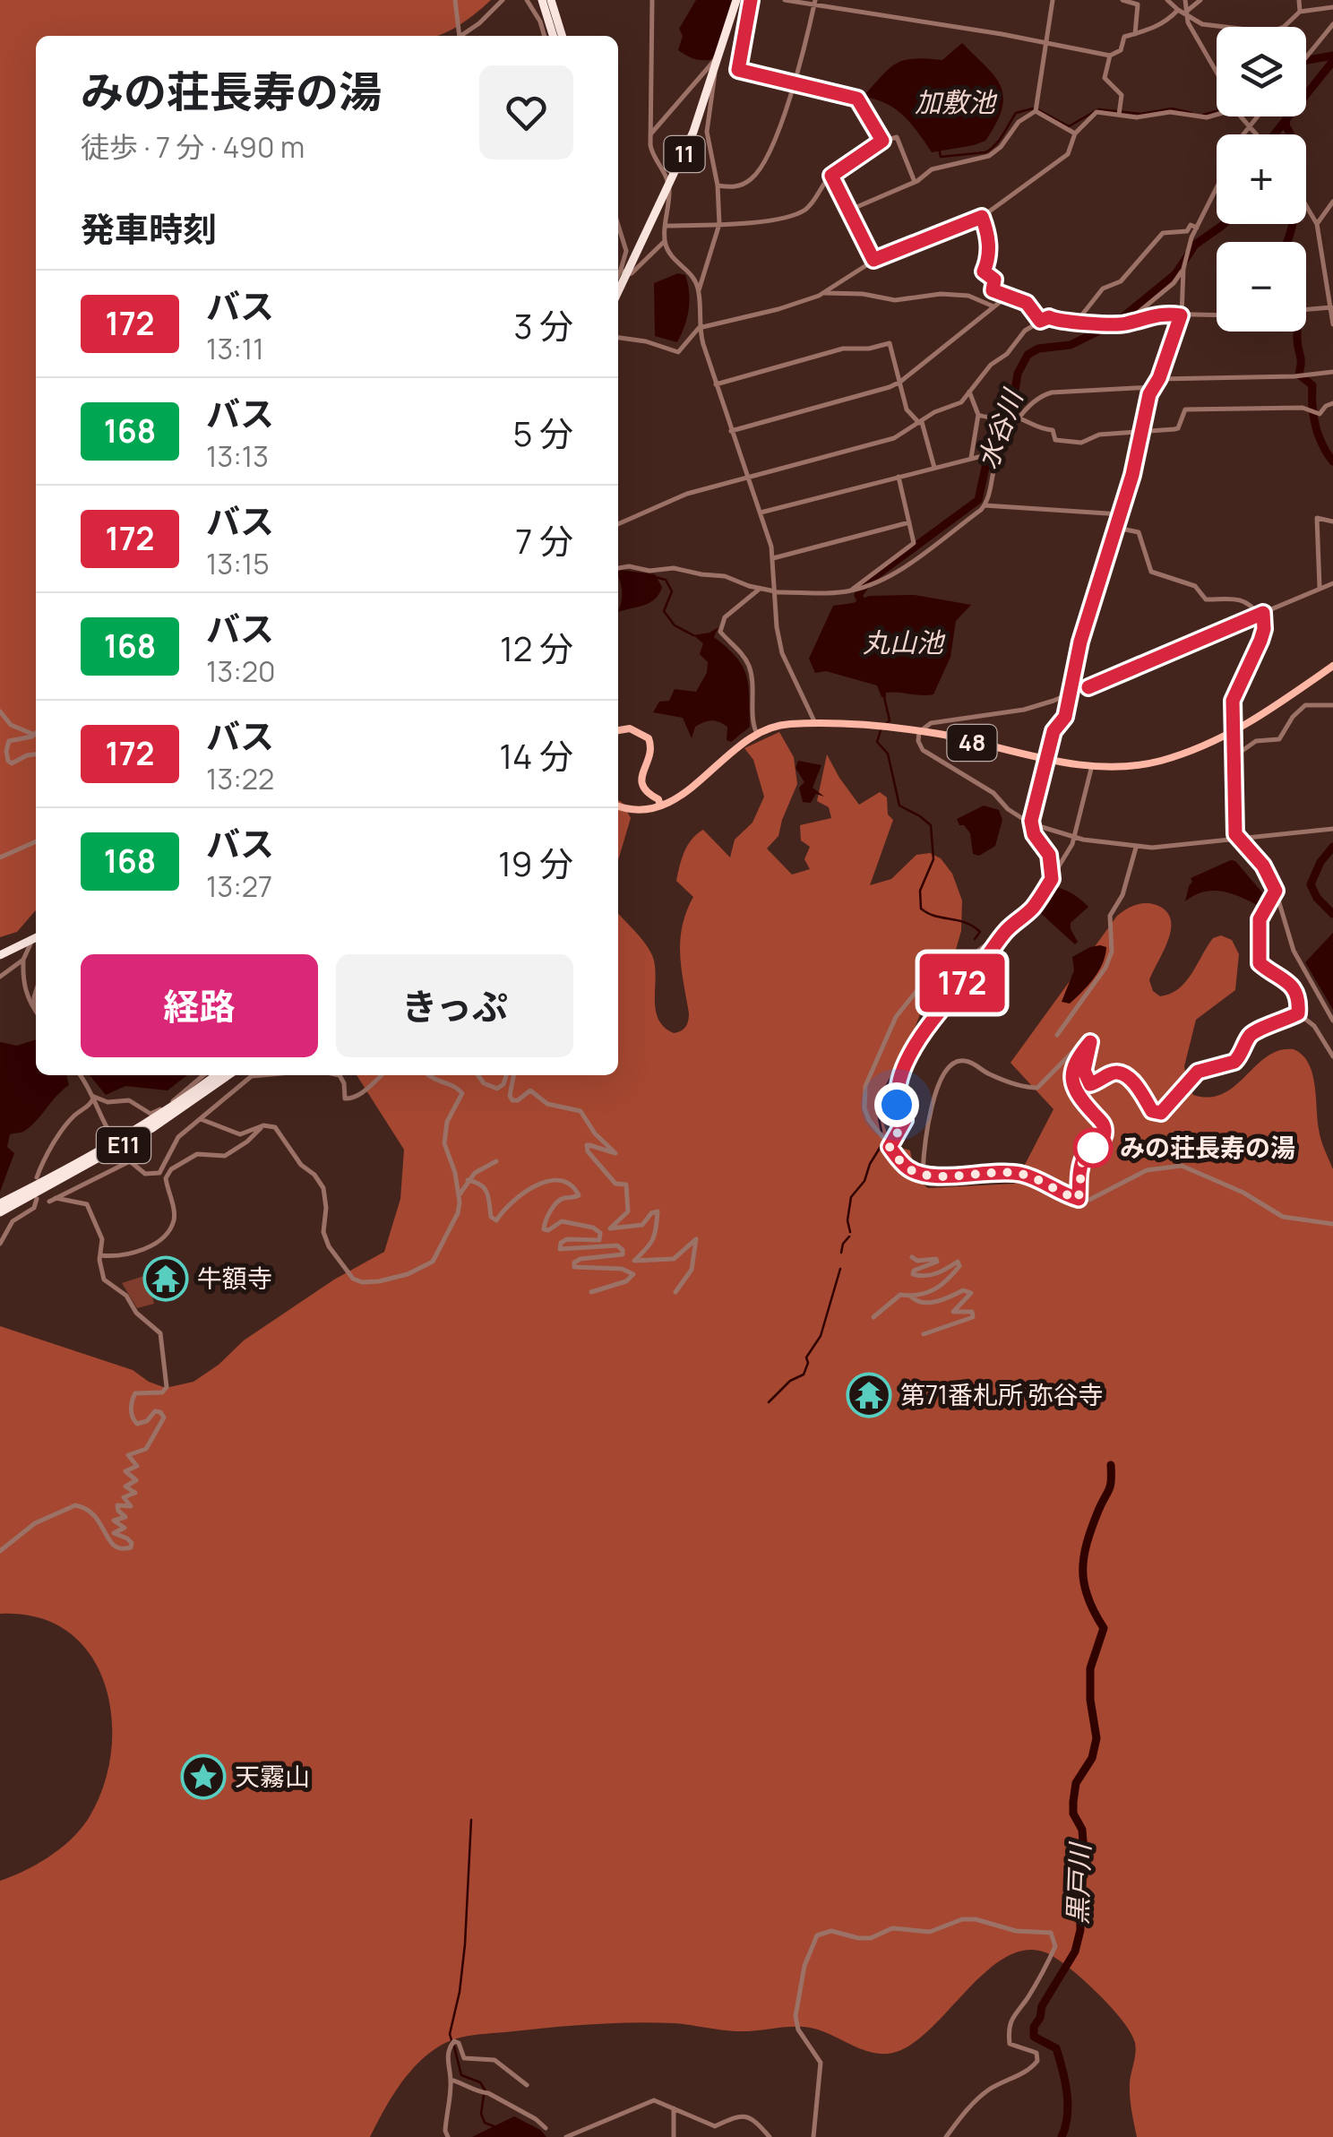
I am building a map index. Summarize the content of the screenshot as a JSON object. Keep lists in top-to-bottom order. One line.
{"streets":{"highway":["11","E11"],"main road":["48"]},"water":["加敷池","水谷川","丸山池","黒戸川"],"places":{"other":["みの荘長寿の湯"],"temple":["牛額寺","第71番札所 弥谷寺"],"place":["天霧山"]},"lines":["bus line 172"],"page":{"on_map":"172","map_buttons":["+","−"],"heading":[["みの荘長寿の湯","徒歩 · 7 分 · 490 m"],"発車時刻"],"list":[{"mark":"172","name":"バス","note":"13:11","value":"3 分"},{"mark":"168","name":"バス","note":"13:13","value":"5 分"},{"mark":"172","name":"バス","note":"13:15","value":"7 分"},{"mark":"168","name":"バス","note":"13:20","value":"12 分"},{"mark":"172","name":"バス","note":"13:22","value":"14 分"},{"mark":"168","name":"バス","note":"13:27","value":"19 分"}],"buttons":["経路","きっぷ"]}}
